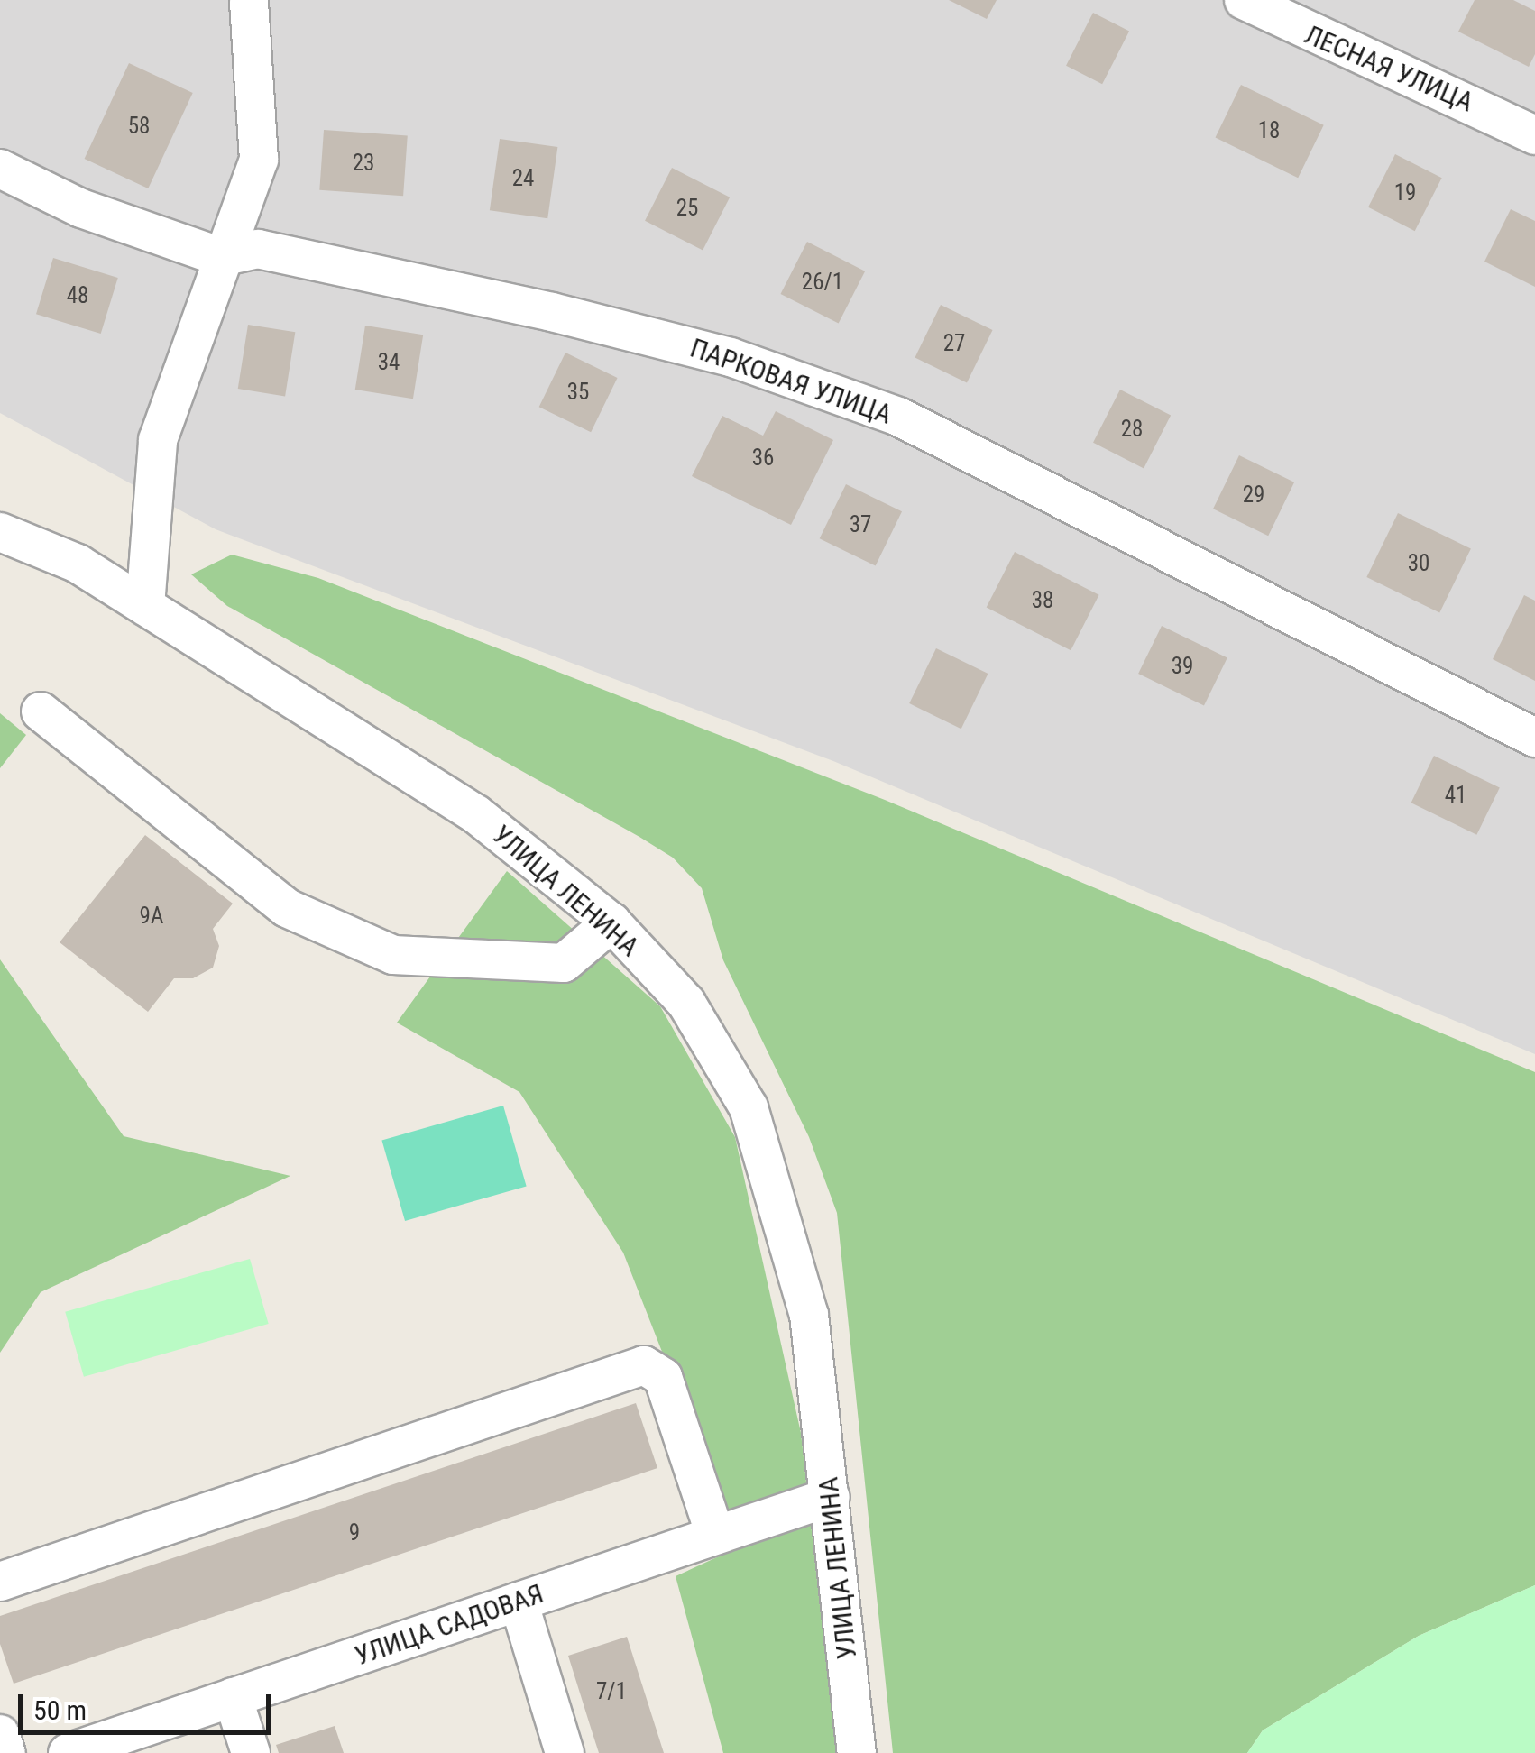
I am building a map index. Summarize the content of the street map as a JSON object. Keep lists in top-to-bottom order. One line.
{"streets":{"street":["ЛЕСНАЯ УЛИЦА","ПАРКОВАЯ УЛИЦА","УЛИЦА ЛЕНИНА","УЛИЦА САДОВАЯ"]},"crossings":[["УЛИЦА ЛЕНИНА","УЛИЦА САДОВАЯ"]],"house_numbers":["58","18","23","24","19","25","26/1","48","27","34","35","28","36","29","37","30","38","39","41","9А","9","7/1"],"scale_bar":"50 m"}
